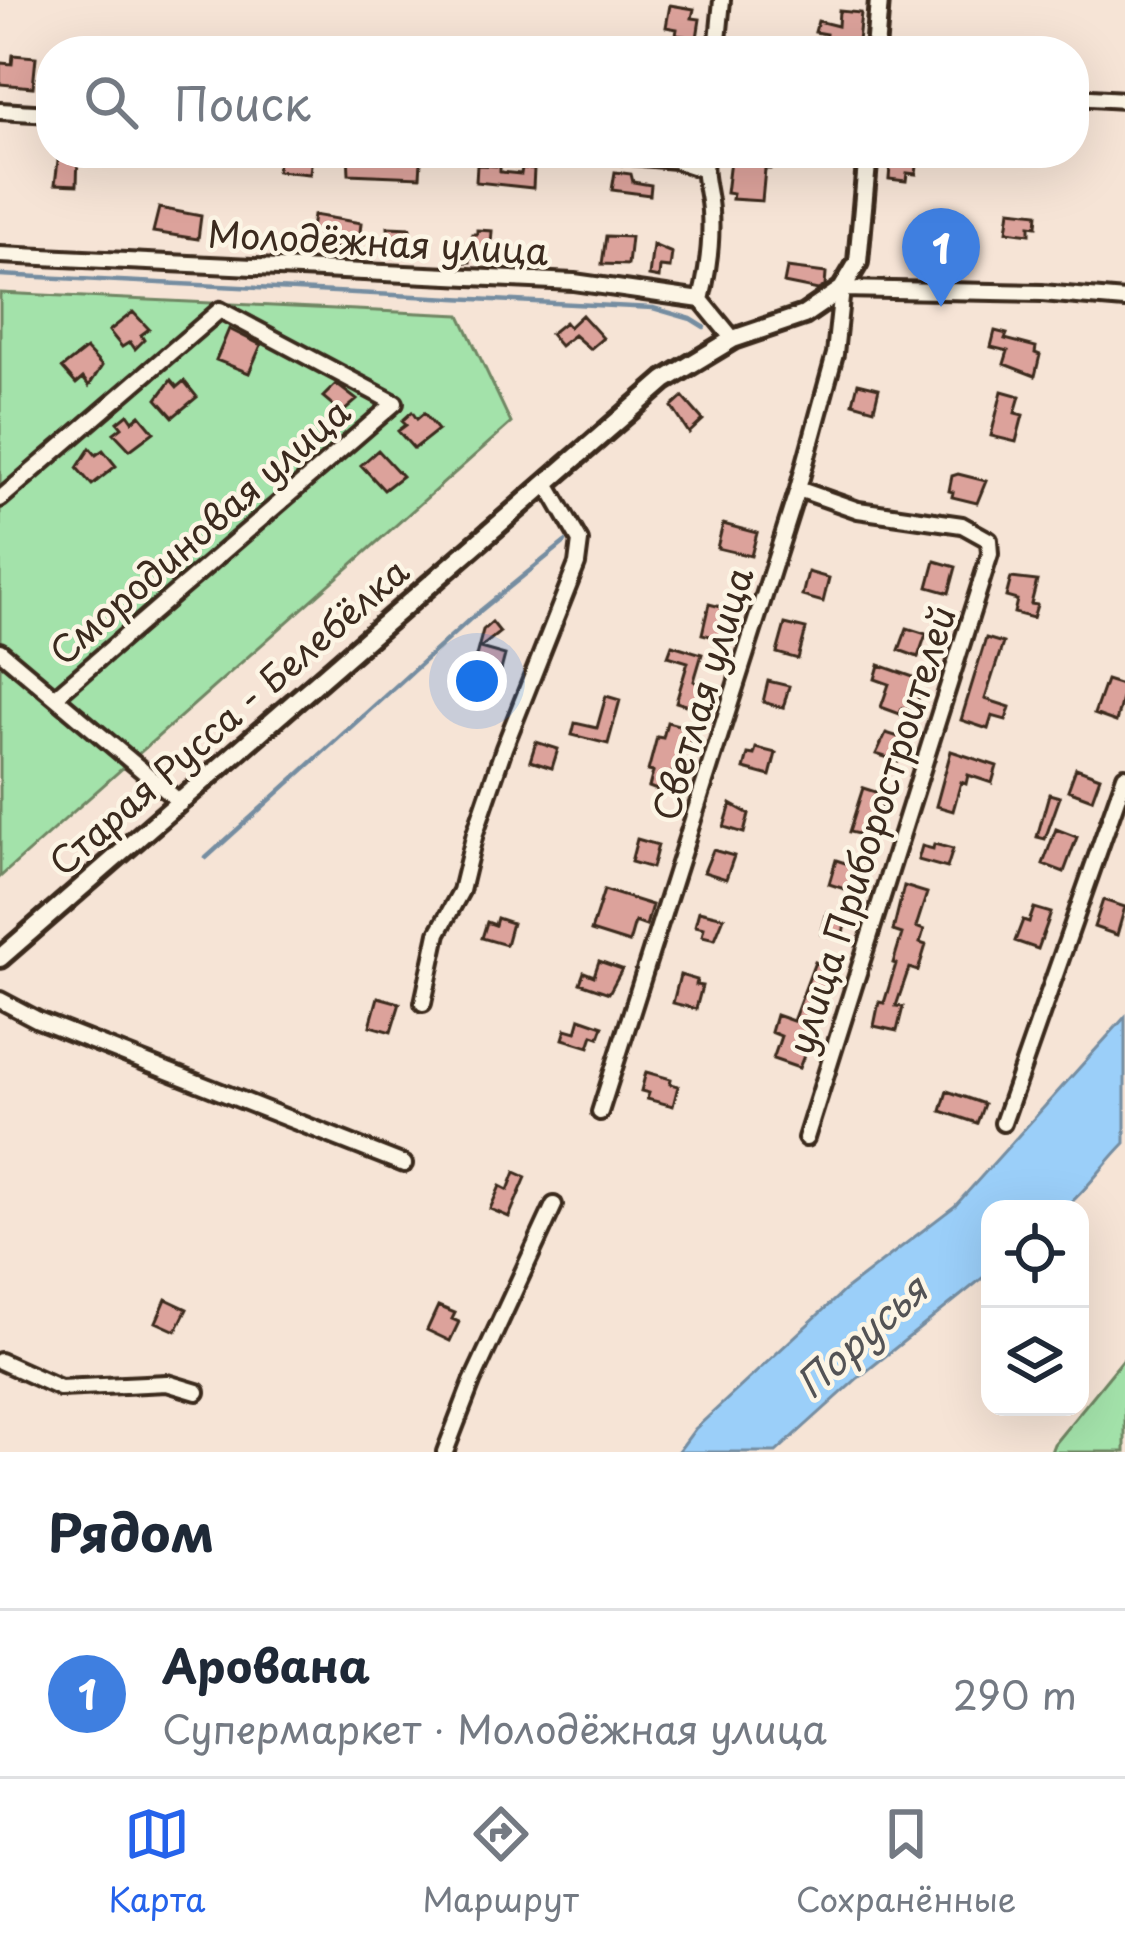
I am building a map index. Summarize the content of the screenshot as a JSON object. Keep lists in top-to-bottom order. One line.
{"streets":{"street":["Молодёжная улица","Смородиновая улица","Светлая улица","Старая Русса - Белебёлка","улица Приборостроителей"]},"crossings":[["Светлая улица","Старая Русса - Белебёлка"],["Светлая улица","улица Приборостроителей"]],"water":["Порусья"],"page":{"search":"Поиск","pins":"1","heading":"Рядом","list":[{"mark":"1","name":"Арована","note":"Супермаркет · Молодёжная улица","value":"290 m"}],"nav":["Карта","Маршрут","Сохранённые"]}}
